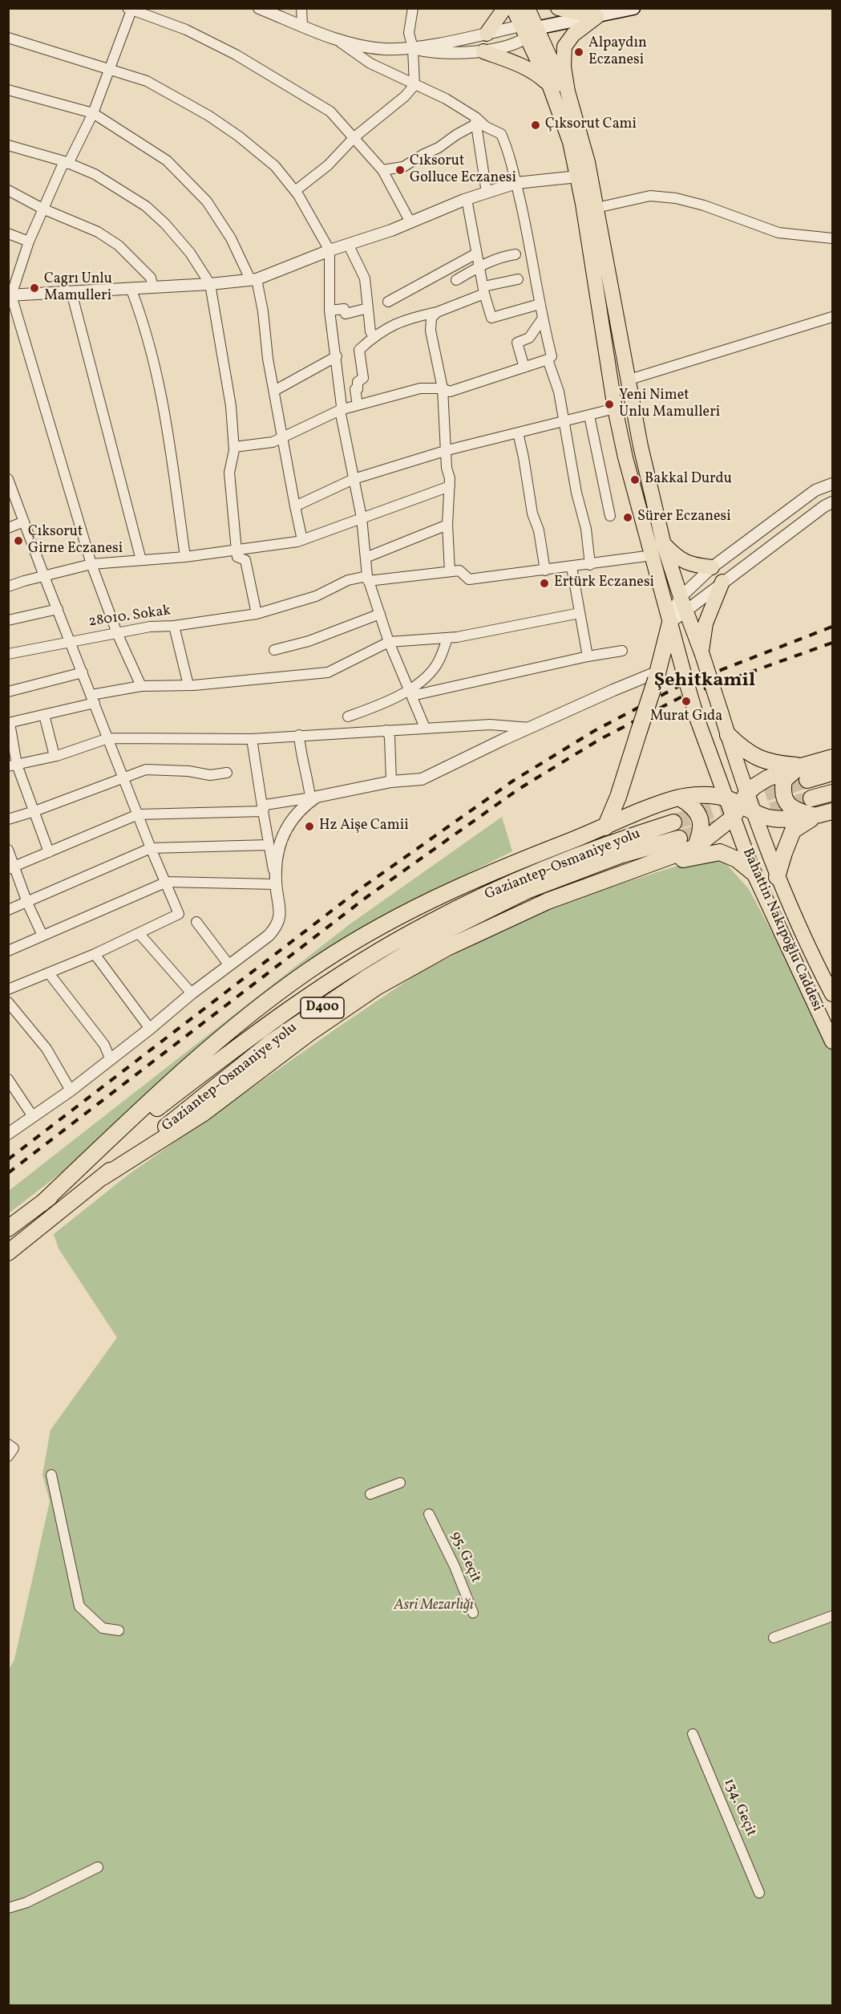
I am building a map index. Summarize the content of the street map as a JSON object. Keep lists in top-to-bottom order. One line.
{"streets":{"highway":["Gaziantep-Osmaniye yolu","D400"],"main road":["Bahattin Nakıpoğlu Caddesi"],"street":["28010. Sokak","95. Geçit","134. Geçit"]},"districts":["Şehitkamil"],"parks":["Asri Mezarlığı"],"places":["Alpaydın Eczanesi","Çıksorut Cami","Cıksorut Golluce Eczanesi","Cagrı Unlu Mamulleri","Yeni Nimet Unlu Mamulleri","Bakkal Durdu","Sürer Eczanesi","Çıksorut Girne Eczanesi","Ertürk Eczanesi","Murat Gıda","Hz Aişe Camii"]}
